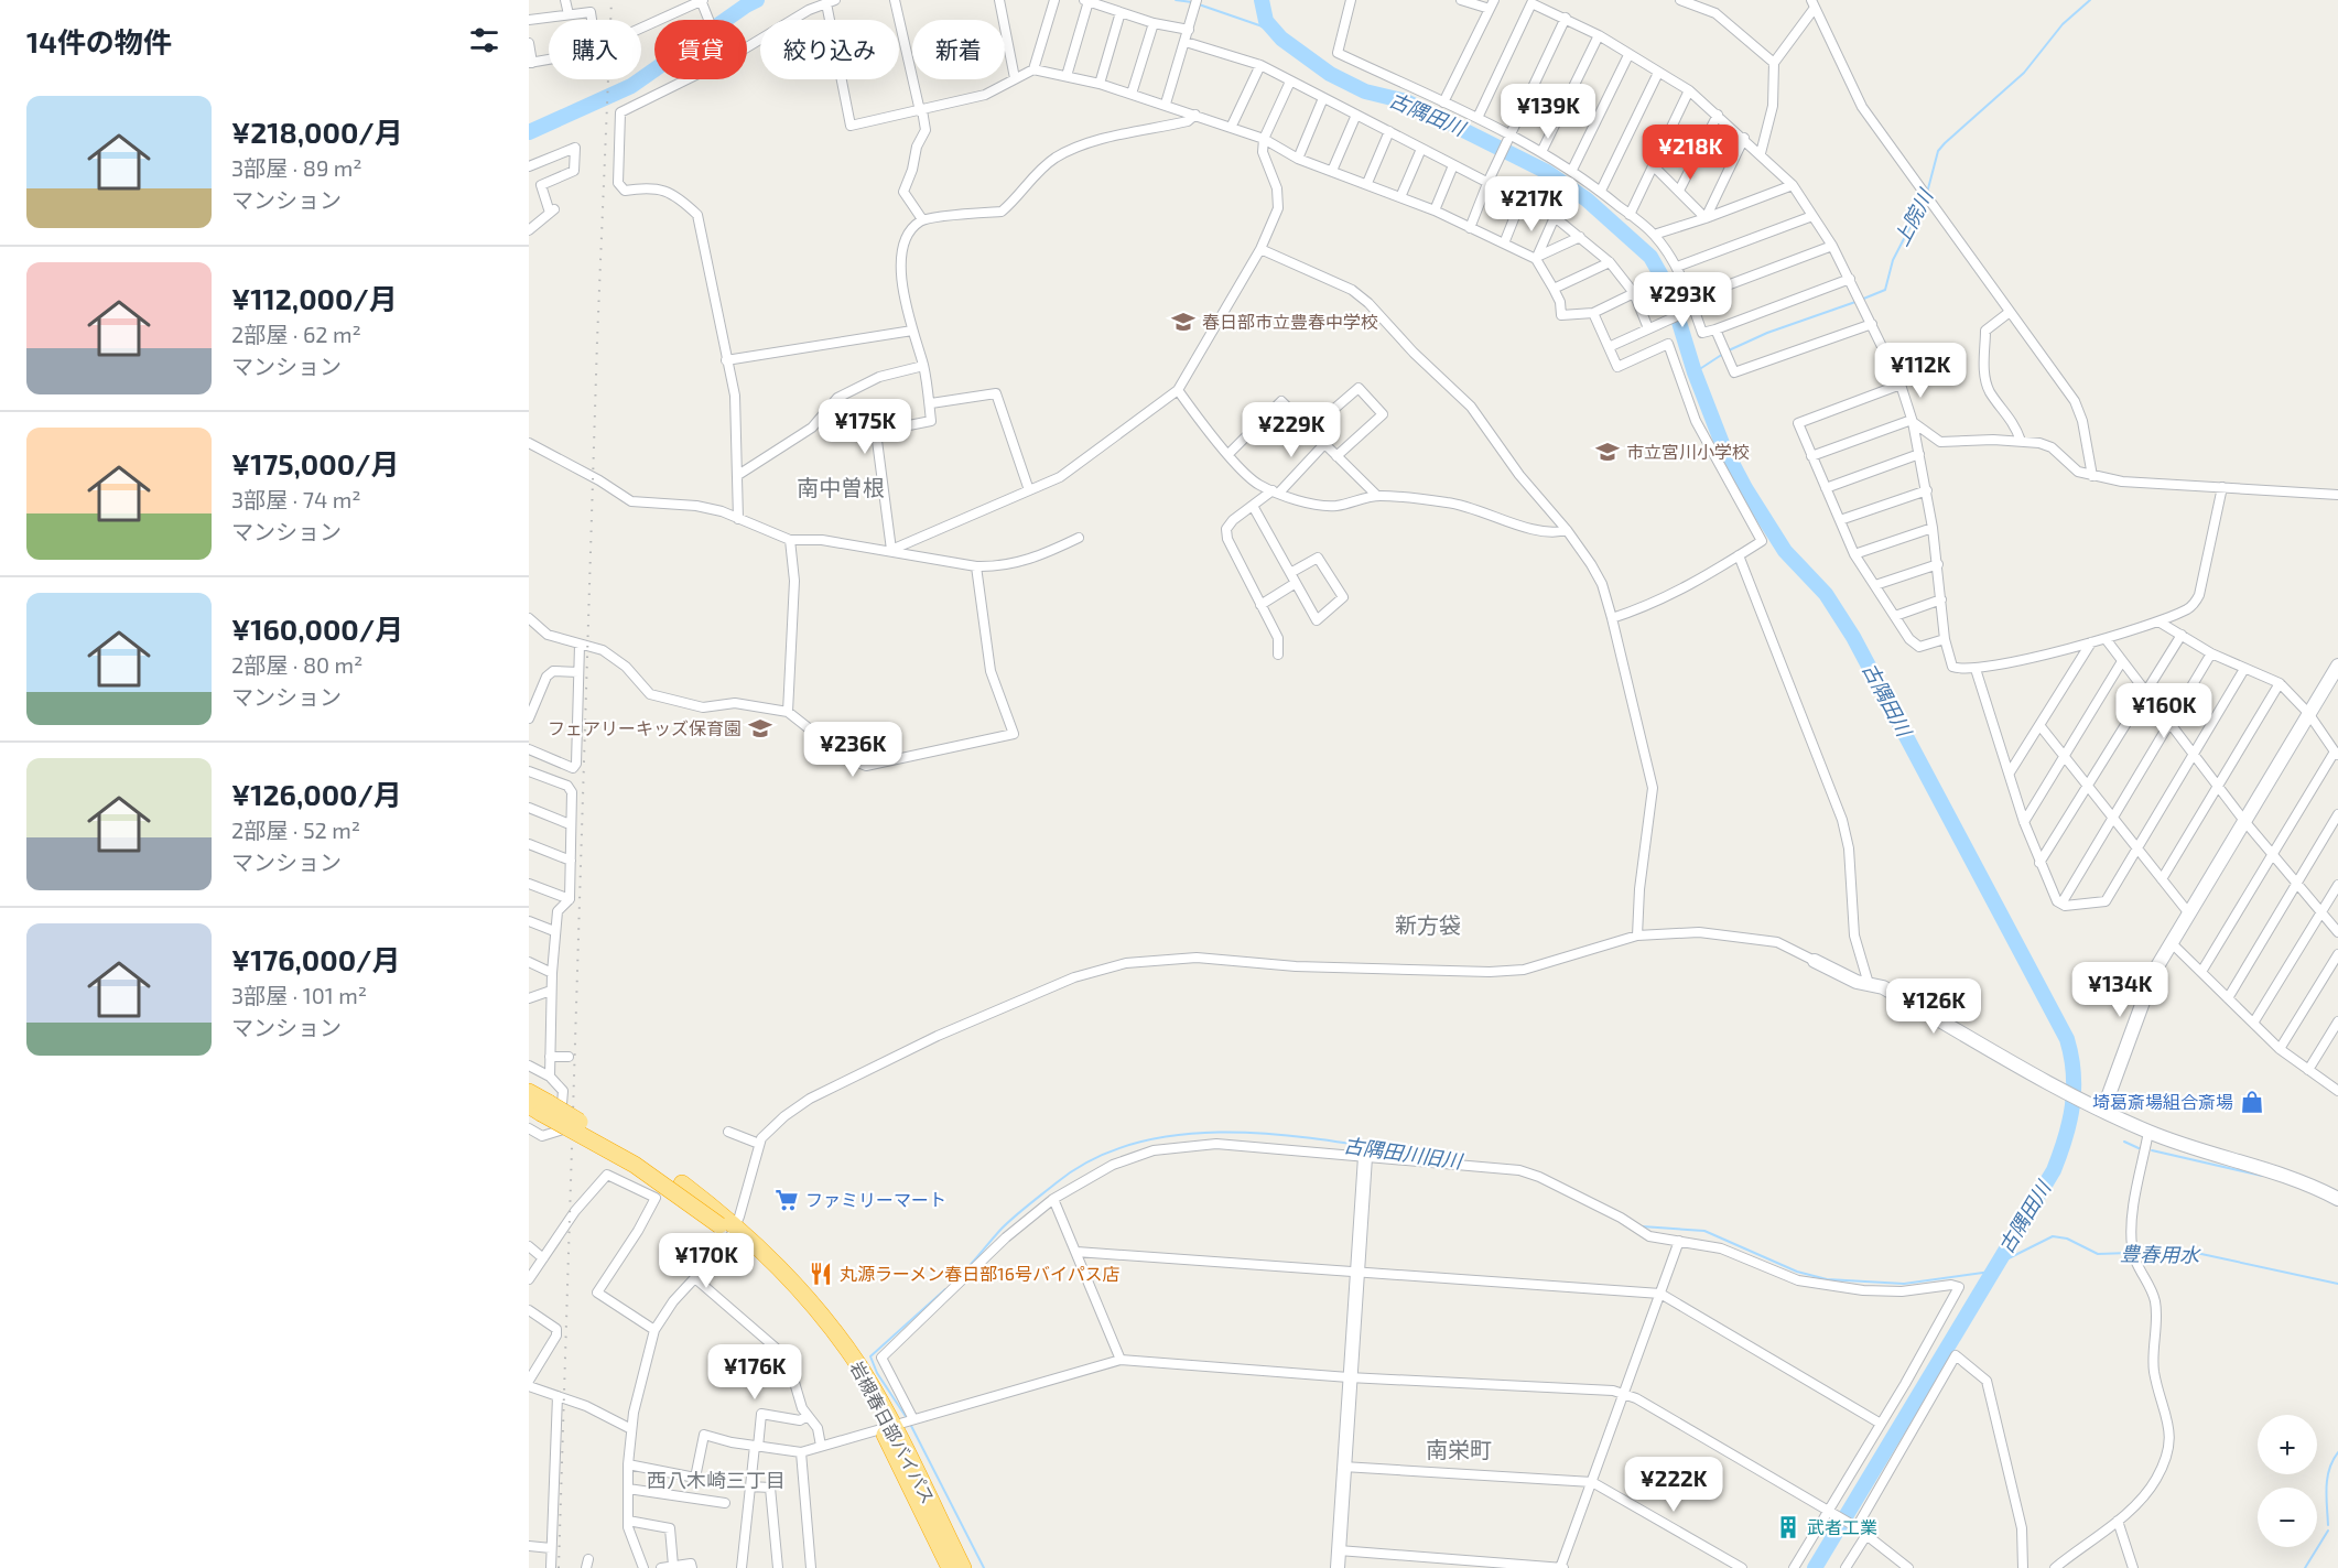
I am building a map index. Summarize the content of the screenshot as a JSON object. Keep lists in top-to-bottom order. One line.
{"streets":{"highway":["岩槻春日部バイパス"]},"districts":["南中曽根","新方袋","南栄町","西八木崎三丁目"],"water":["古隅田川","上院川","古隅田川旧川","豊春用水"],"places":{"school or university":["春日部市立豊春中学校","市立宮川小学校","フェアリーキッズ保育園"],"shop":["埼葛斎場組合斎場"],"supermarket":["ファミリーマート"],"restaurant":["丸源ラーメン春日部16号バイパス店"],"building":["武者工業"]},"page":{"heading":"14件の物件","chip":["購入","賃貸","絞り込み","新着"],"list":[{"name":"¥218,000/月","note":"3部屋 · 89 m² · マンション"},{"name":"¥112,000/月","note":"2部屋 · 62 m² · マンション"},{"name":"¥175,000/月","note":"3部屋 · 74 m² · マンション"},{"name":"¥160,000/月","note":"2部屋 · 80 m² · マンション"},{"name":"¥126,000/月","note":"2部屋 · 52 m² · マンション"},{"name":"¥176,000/月","note":"3部屋 · 101 m² · マンション"}],"price":["¥139K","¥218K","¥217K","¥293K","¥112K","¥175K","¥229K","¥160K","¥236K","¥134K","¥126K","¥170K","¥176K","¥222K"],"map_buttons":["+","−"]}}
